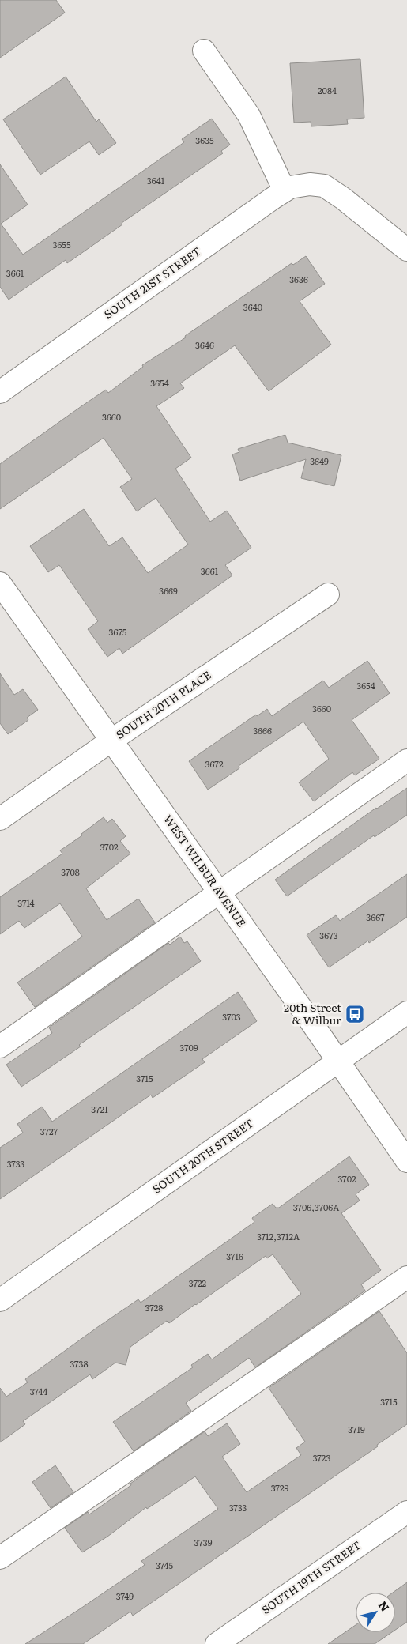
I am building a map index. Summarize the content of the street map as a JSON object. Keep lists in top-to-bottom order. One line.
{"streets":{"street":["SOUTH 21ST STREET","SOUTH 20TH PLACE","WEST WILBUR AVENUE","SOUTH 20TH STREET","SOUTH 19TH STREET"]},"crossings":[["SOUTH 20TH PLACE","WEST WILBUR AVENUE"],["WEST WILBUR AVENUE","SOUTH 20TH STREET"]],"places":{"bus stop":["20th Street & Wilbur"]},"house_numbers":["2084","3635","3641","3655","3661","3636","3640","3646","3654","3660","3649","3661","3669","3675","3654","3660","3666","3672","3702","3708","3714","3667","3673","3703","3709","3715","3721","3727","3733","3702","3706,3706A","3712,3712A","3716","3722","3728","3738","3744","3715","3719","3723","3729","3733","3739","3745","3749"],"north":"top right"}
